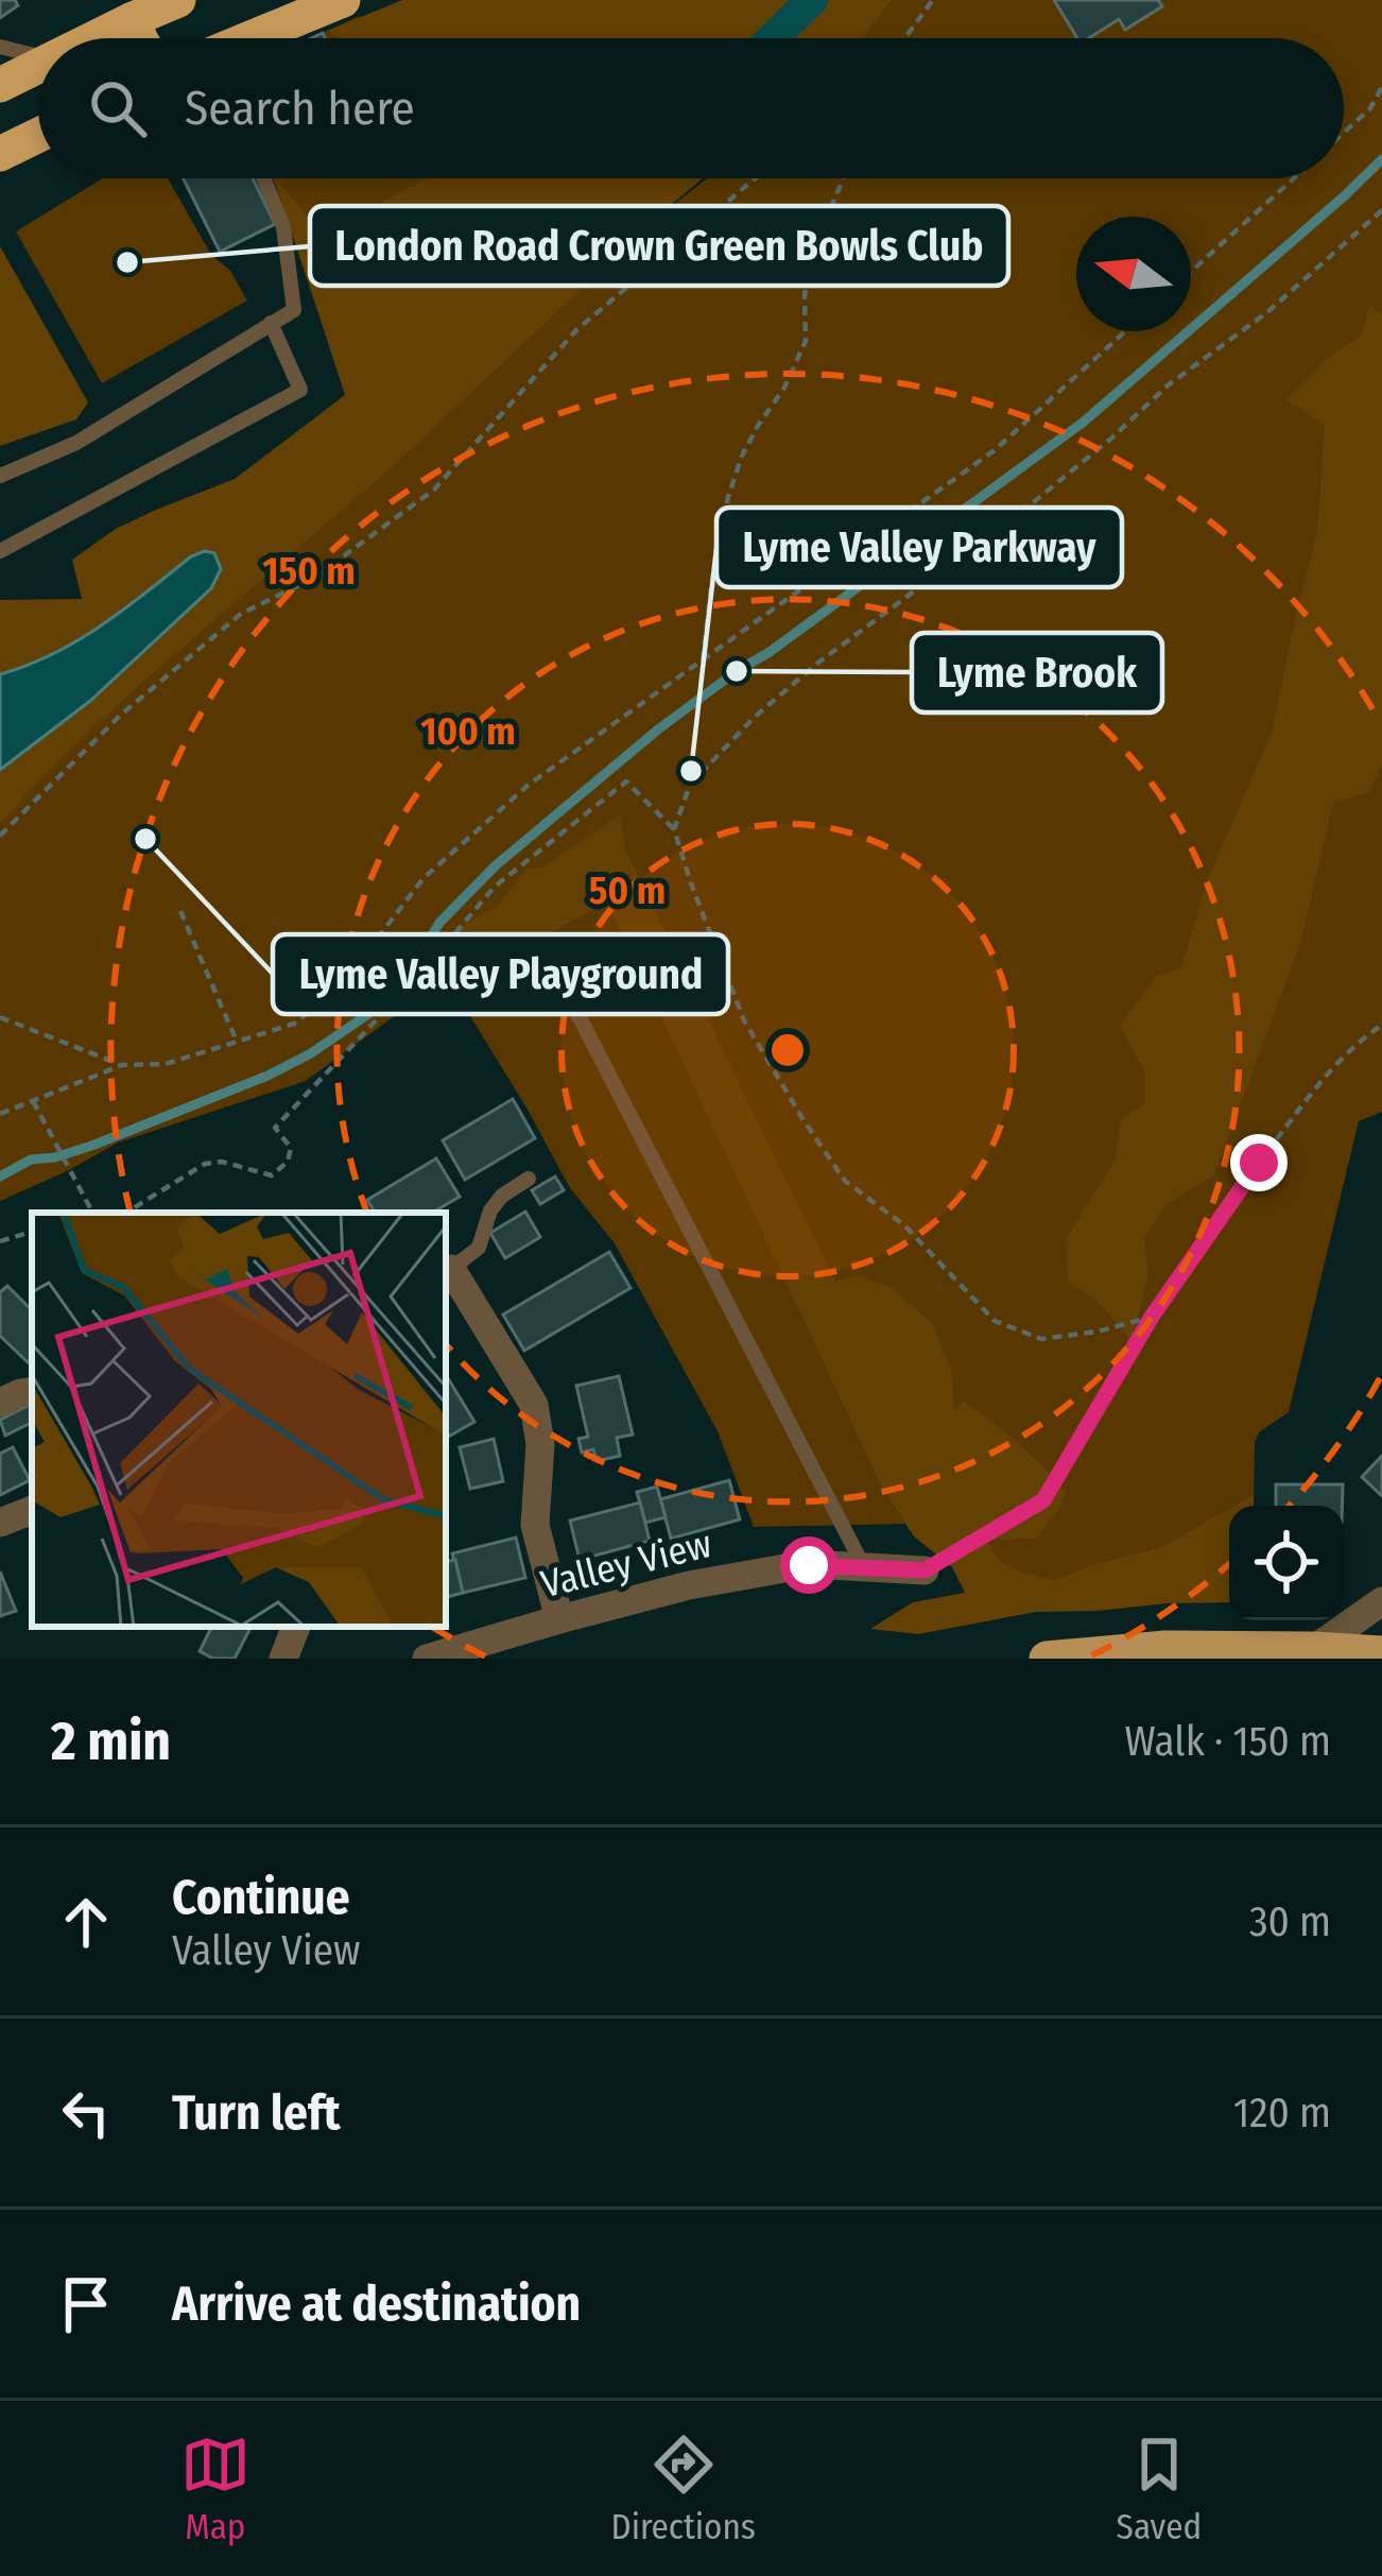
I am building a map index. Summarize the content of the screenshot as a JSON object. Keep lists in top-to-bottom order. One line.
{"streets":{"street":["Valley View"]},"places":["London Road Crown Green Bowls Club","Lyme Brook","Lyme Valley Parkway","Lyme Valley Playground"],"north":"left","page":{"search":"Search here","heading":["2 min","Walk · 150 m"],"list":[["Continue","Valley View","30 m"],["Turn left","120 m"],"Arrive at destination"],"nav":["Map","Directions","Saved"]},"rings":["150 m","100 m","50 m"]}
